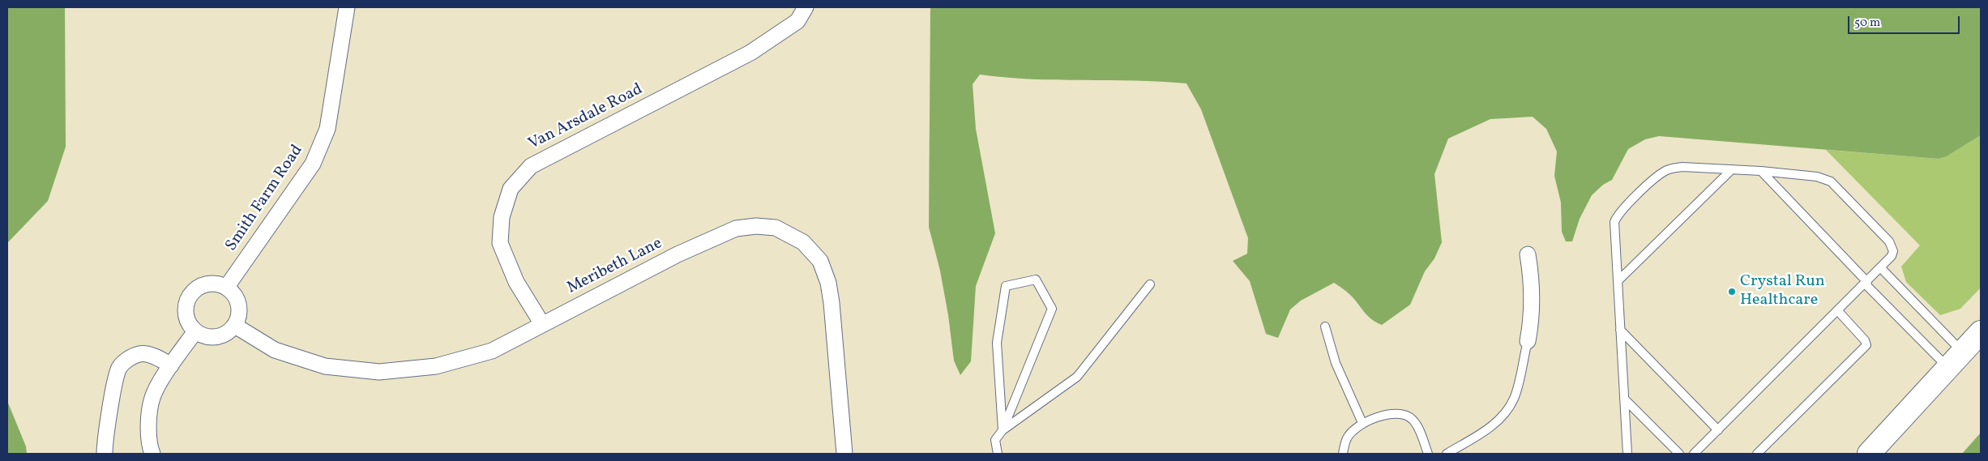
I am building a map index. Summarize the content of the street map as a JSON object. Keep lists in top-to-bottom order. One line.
{"streets":{"street":["Van Arsdale Road","Smith Farm Road","Meribeth Lane"]},"crossings":[["Van Arsdale Road","Meribeth Lane"],["Smith Farm Road","Meribeth Lane"]],"places":["Crystal Run Healthcare"],"scale_bar":"50 m"}
